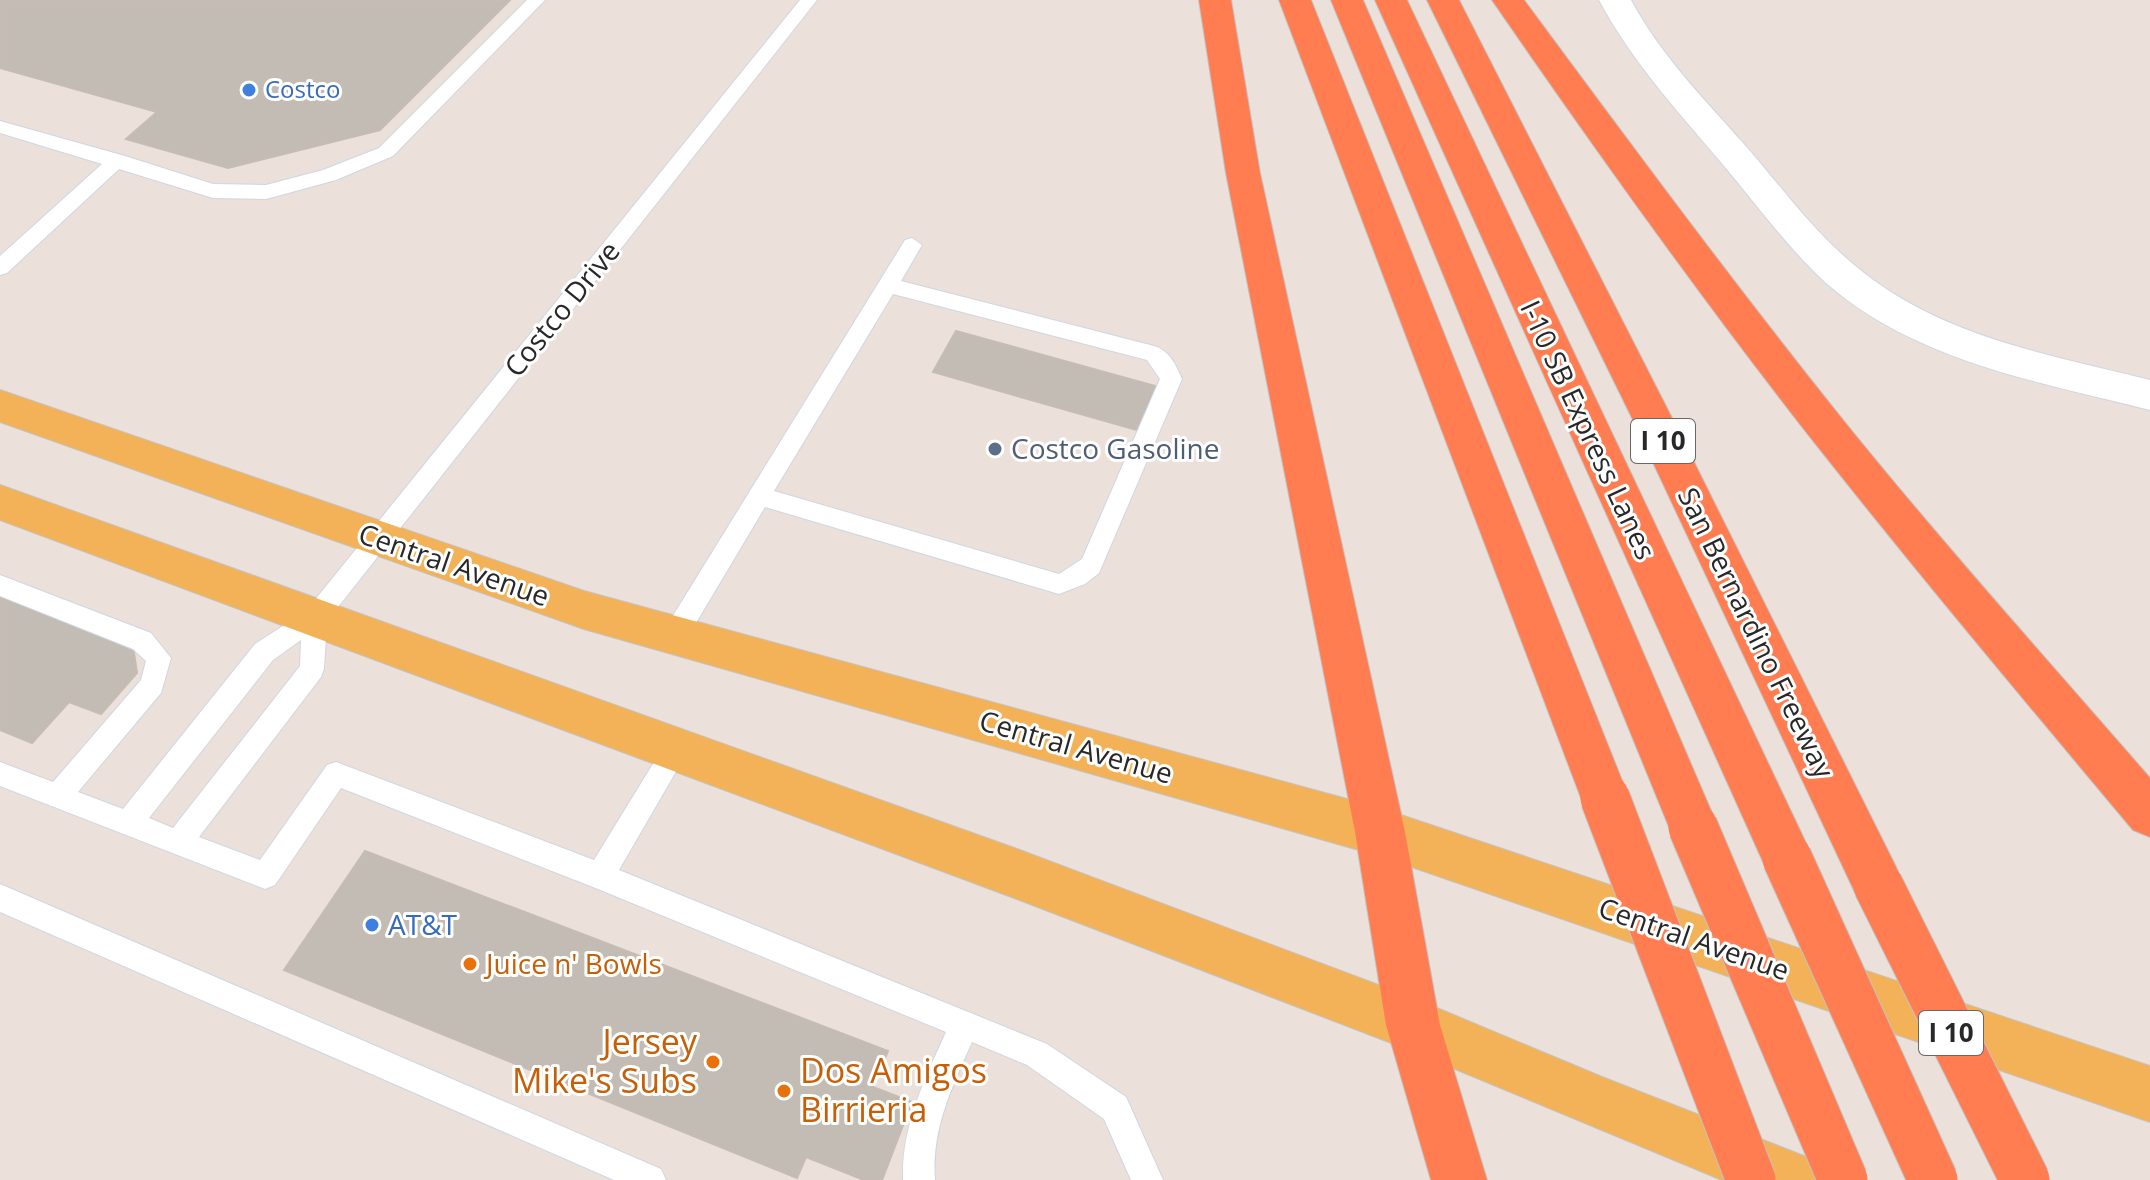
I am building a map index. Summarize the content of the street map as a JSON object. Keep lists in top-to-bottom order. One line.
{"streets":{"highway":["I-10 SB Express Lanes","I 10","San Bernardino Freeway"],"main road":["Central Avenue"],"lane":["Costco Drive"]},"crossings":[["Costco Drive","Central Avenue"]],"places":["Costco","Costco Gasoline","AT&T","Juice n' Bowls","Jersey Mike's Subs","Dos Amigos Birrieria"]}
